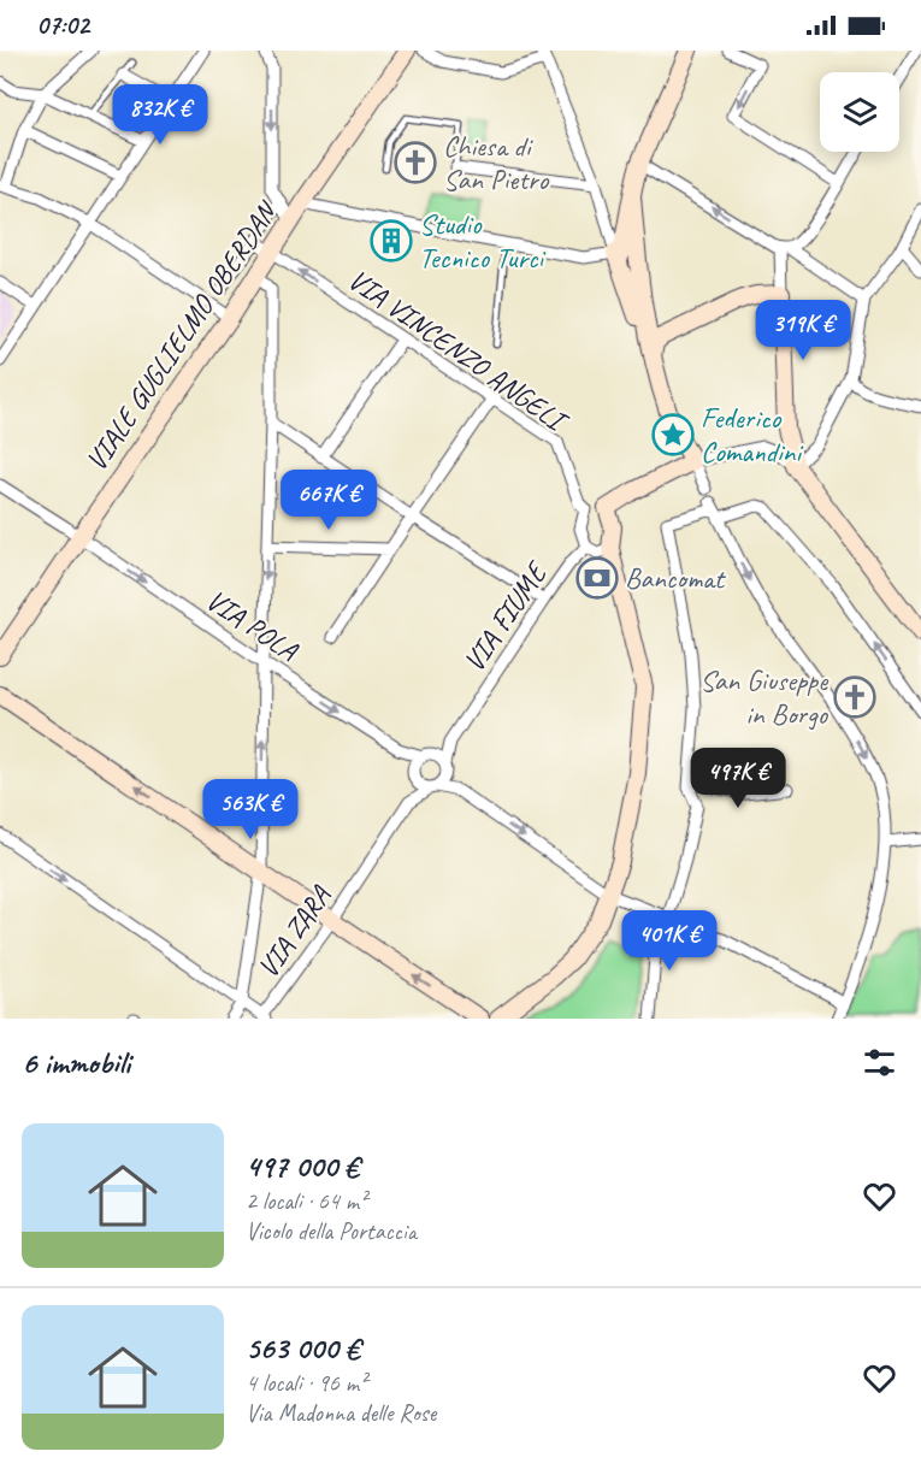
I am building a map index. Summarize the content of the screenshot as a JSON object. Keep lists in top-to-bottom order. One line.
{"streets":{"street":["VIALE GUGLIELMO OBERDAN","VIA VINCENZO ANGELI","VIA FIUME","VIA POLA","VIA ZARA"]},"crossings":[["VIALE GUGLIELMO OBERDAN","VIA VINCENZO ANGELI"],["VIALE GUGLIELMO OBERDAN","VIA POLA"],["VIA VINCENZO ANGELI","VIA FIUME"]],"one_way":["VIA POLA"],"places":{"church":["Chiesa di San Pietro","San Giuseppe in Borgo"],"building":["Studio Tecnico Turci"],"place":["Federico Comandini"],"bank":["Bancomat"]},"page":{"status":"07:02","price":["832K €","319K €","667K €","497K €","563K €","401K €"],"heading":"6 immobili","list":[{"name":"497 000 €","note":"2 locali · 64 m² · Vicolo della Portaccia"},{"name":"563 000 €","note":"4 locali · 96 m² · Via Madonna delle Rose"}]}}
